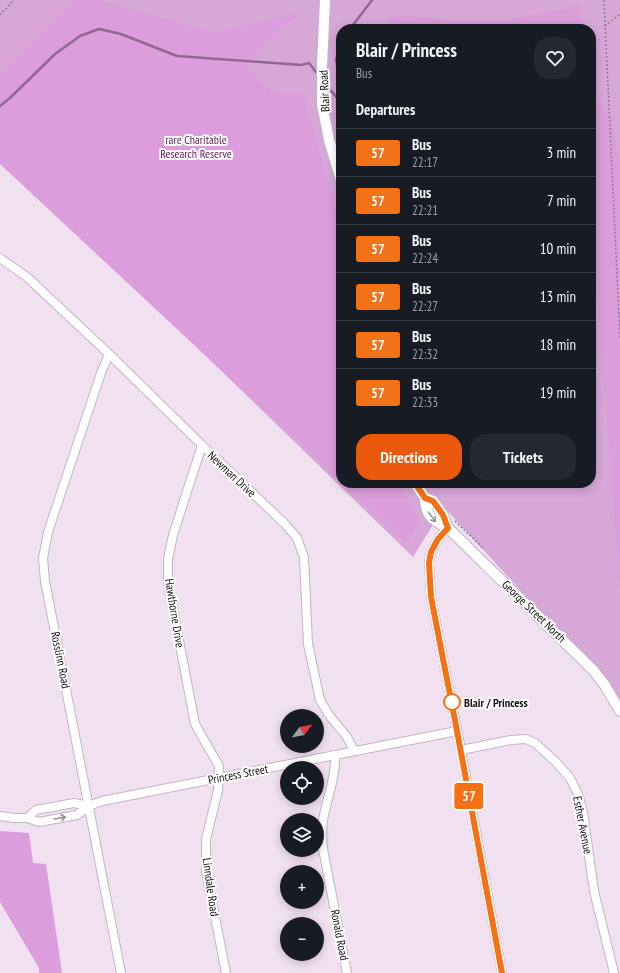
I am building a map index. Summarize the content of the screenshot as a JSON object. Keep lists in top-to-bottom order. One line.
{"streets":{"main road":["Blair Road","George Street North"],"street":["Newman Drive","Hawthorne Drive","Rosslinn Road","Princess Street","Esther Avenue","Linndale Road","Ronald Road"]},"crossings":[["Newman Drive","Hawthorne Drive"],["Newman Drive","Rosslinn Road"],["Newman Drive","Princess Street"],["Hawthorne Drive","Princess Street"],["Hawthorne Drive","Linndale Road"],["Rosslinn Road","Princess Street"],["Princess Street","Linndale Road"],["Princess Street","Ronald Road"]],"parks":["rare Charitable Research Reserve"],"places":["Blair / Princess"],"lines":["bus line 57"],"north":"top right","page":{"on_map":"57","heading":[["Blair / Princess","Bus"],"Departures"],"list":[{"mark":"57","name":"Bus","note":"22:17","value":"3 min"},{"mark":"57","name":"Bus","note":"22:21","value":"7 min"},{"mark":"57","name":"Bus","note":"22:24","value":"10 min"},{"mark":"57","name":"Bus","note":"22:27","value":"13 min"},{"mark":"57","name":"Bus","note":"22:32","value":"18 min"},{"mark":"57","name":"Bus","note":"22:33","value":"19 min"}],"buttons":["Directions","Tickets"],"map_buttons":["+","−"]}}
